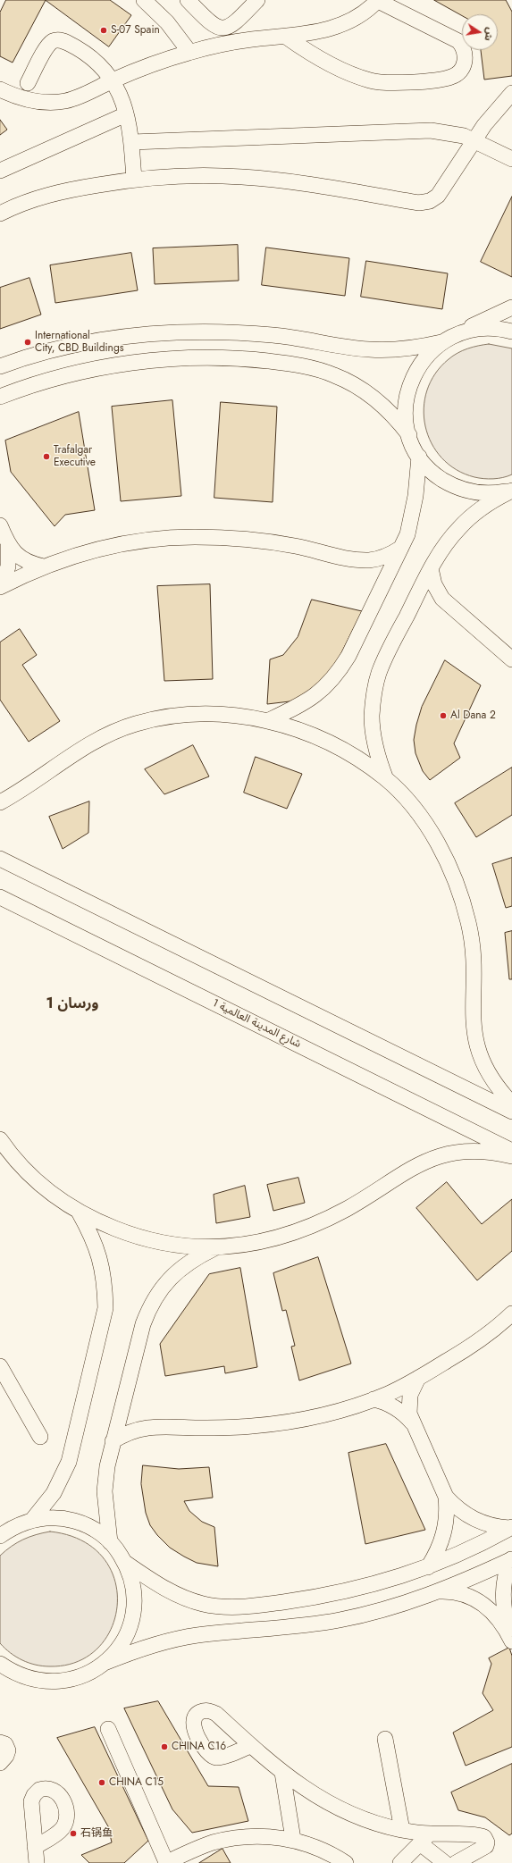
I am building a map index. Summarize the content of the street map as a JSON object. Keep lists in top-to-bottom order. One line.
{"streets":{"street":["شارع المدينة العالمية 1"]},"districts":["ورسان 1"],"places":["S-07 Spain","International City, CBD Buildings","Trafalgar Executive","Al Dana 2","CHINA C16","CHINA C15","石锅鱼"],"north":"right"}
